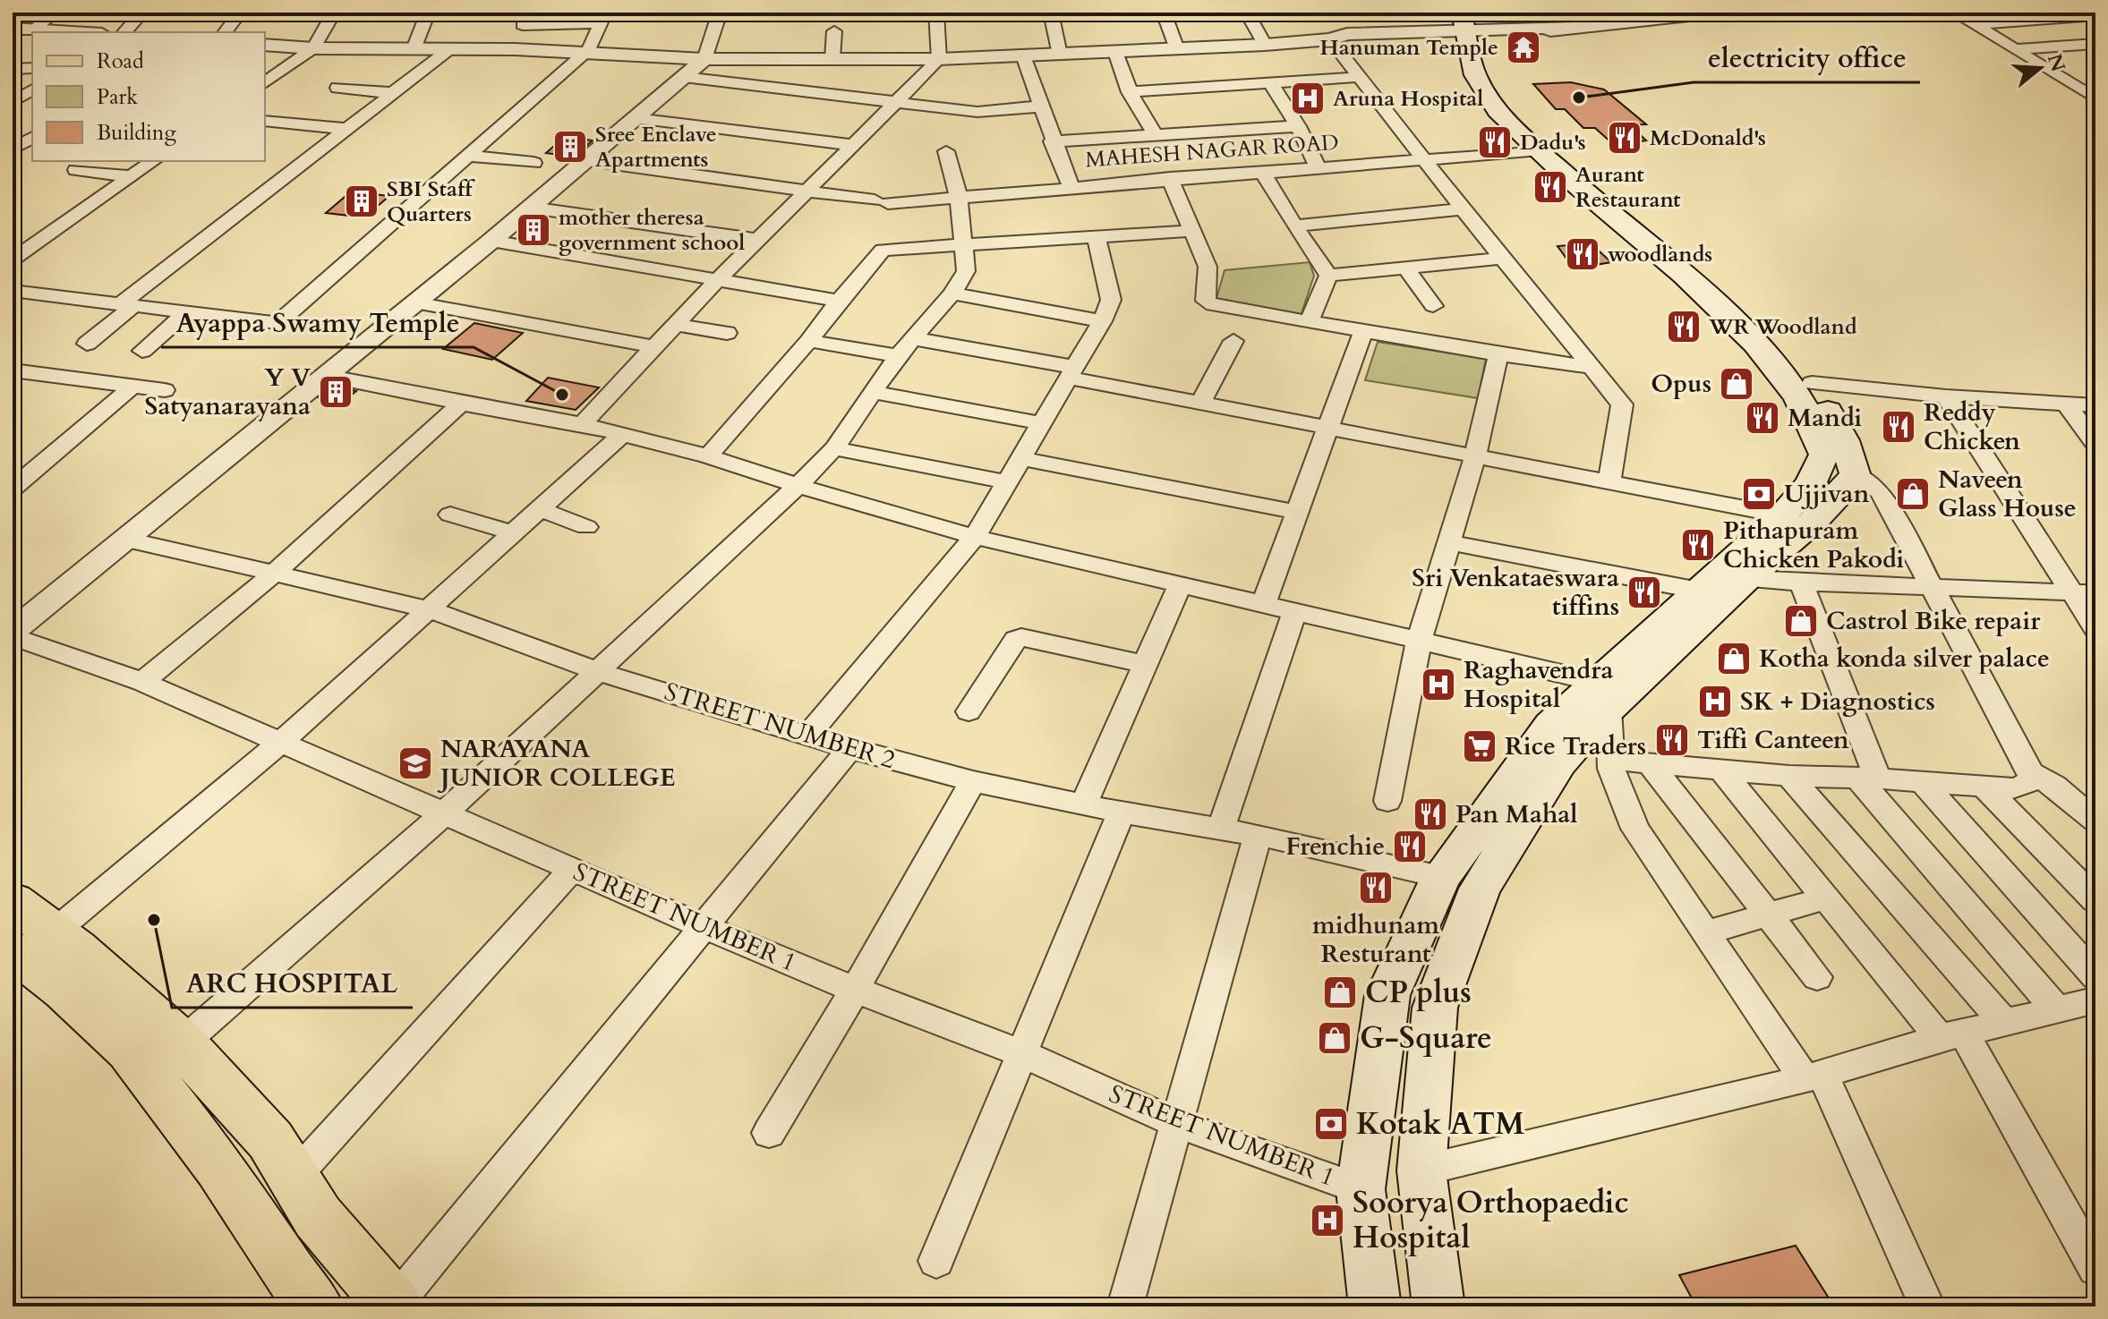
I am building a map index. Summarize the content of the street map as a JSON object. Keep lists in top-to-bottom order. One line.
{"streets":{"street":["MAHESH NAGAR ROAD","STREET NUMBER 2","STREET NUMBER 1"]},"places":{"temple":["Hanuman Temple"],"other":["electricity office","Ayappa Swamy Temple","ARC HOSPITAL"],"hospital":["Aruna Hospital","Raghavendra Hospital","SK + Diagnostics","Soorya Orthopaedic Hospital"],"restaurant":["McDonald's","Dadu's","Aurant Restaurant","woodlands","WR Woodland","Mandi","Reddy Chicken","Pithapuram Chicken Pakodi","Sri Venkataeswara tiffins","Tiffi Canteen","Pan Mahal","Frenchie","midhunam Resturant"],"building":["Sree Enclave Apartments","SBI Staff Quarters","mother theresa government school","Y V Satyanarayana"],"shop":["Opus","Naveen Glass House","Castrol Bike repair","Kotha konda silver palace","CP plus","G-Square"],"bank":["Ujjivan","Kotak ATM"],"supermarket":["Rice Traders"],"school or university":["NARAYANA JUNIOR COLLEGE"]},"legend":["Road","Park","Building"],"north":"right"}
